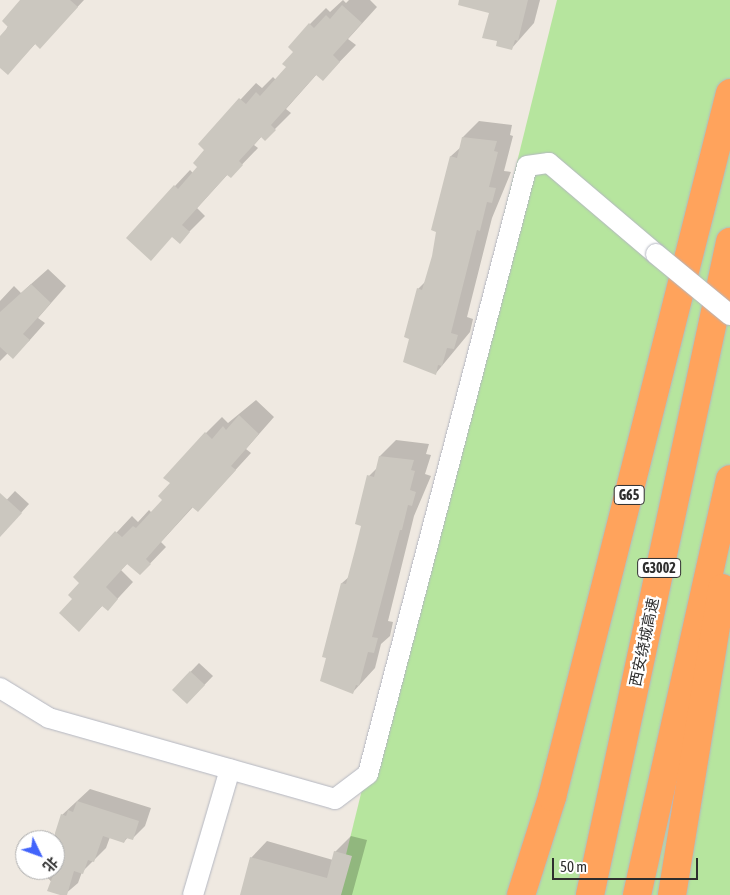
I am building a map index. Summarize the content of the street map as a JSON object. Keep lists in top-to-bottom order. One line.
{"streets":{"highway":["G65","G3002","西安绕城高速"]},"scale_bar":"50 m","north":"bottom right"}
